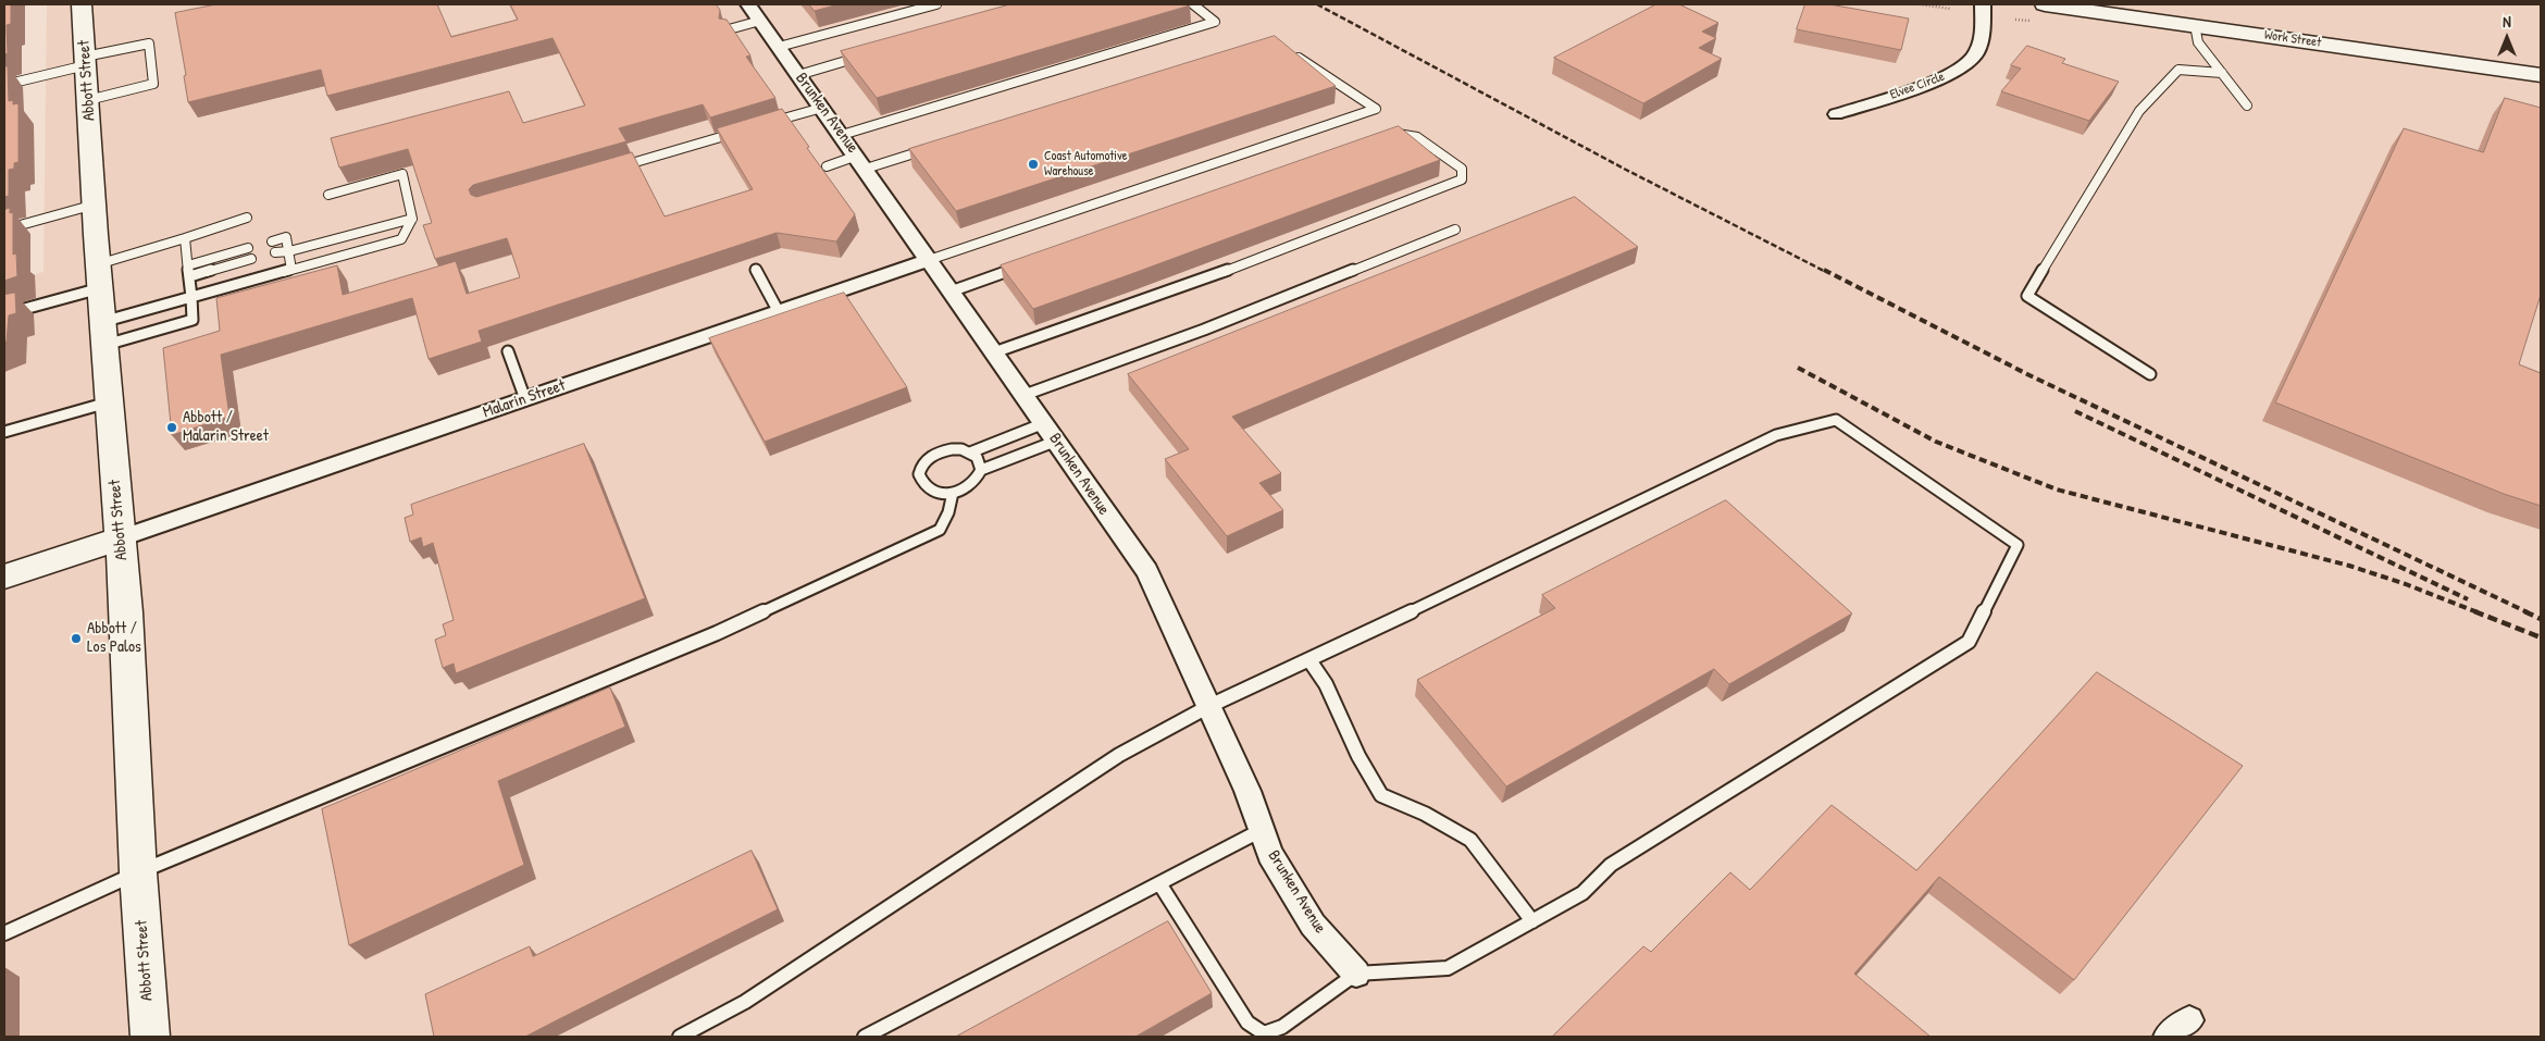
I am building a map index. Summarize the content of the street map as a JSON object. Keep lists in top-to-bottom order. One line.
{"streets":{"main road":["Work Street","Abbott Street"],"street":["Elvee Circle","Brunken Avenue","Malarin Street"]},"crossings":[["Abbott Street","Malarin Street"],["Brunken Avenue","Malarin Street"]],"places":["Coast Automotive Warehouse","Abbott / Malarin Street","Abbott / Los Palos"],"north":"top"}
